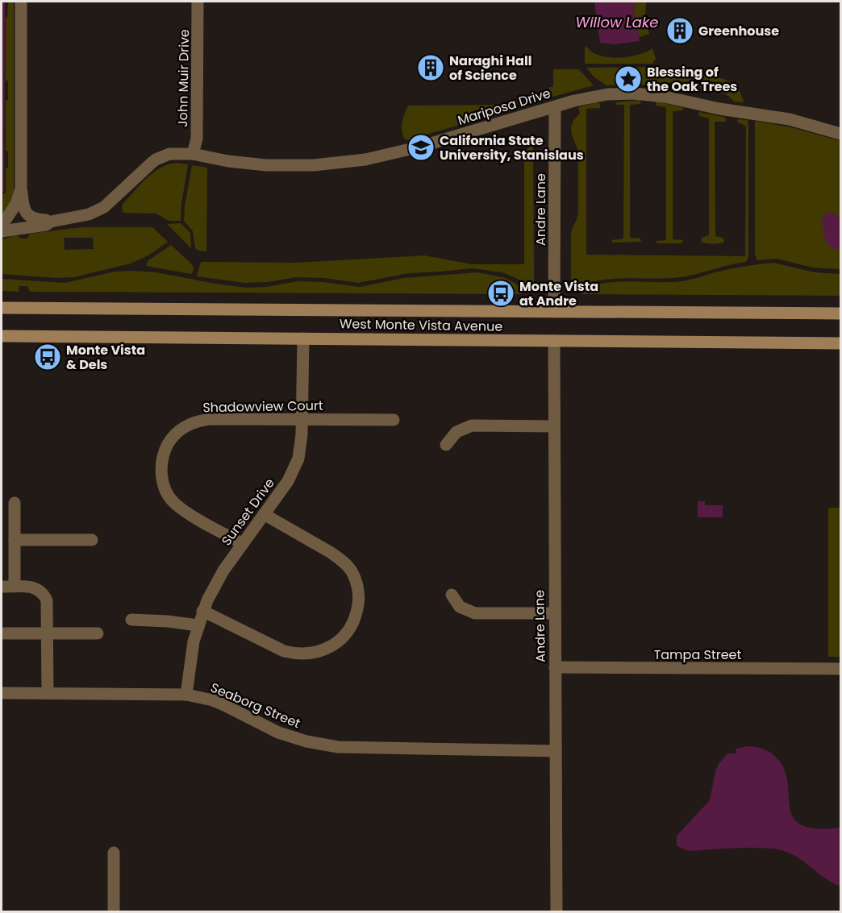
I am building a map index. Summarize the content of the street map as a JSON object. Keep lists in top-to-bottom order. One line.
{"streets":{"main road":["West Monte Vista Avenue"],"street":["John Muir Drive","Mariposa Drive","Andre Lane","Shadowview Court","Sunset Drive","Tampa Street","Seaborg Street"]},"crossings":[["John Muir Drive","Mariposa Drive"],["Mariposa Drive","Andre Lane"],["Andre Lane","West Monte Vista Avenue"],["Andre Lane","Tampa Street"],["Andre Lane","Seaborg Street"],["West Monte Vista Avenue","Sunset Drive"],["Shadowview Court","Sunset Drive"],["Sunset Drive","Seaborg Street"]],"water":["Willow Lake"],"places":{"building":["Greenhouse","Naraghi Hall of Science"],"place":["Blessing of the Oak Trees"],"school or university":["California State University, Stanislaus"],"bus stop":["Monte Vista at Andre","Monte Vista & Dels"]}}
